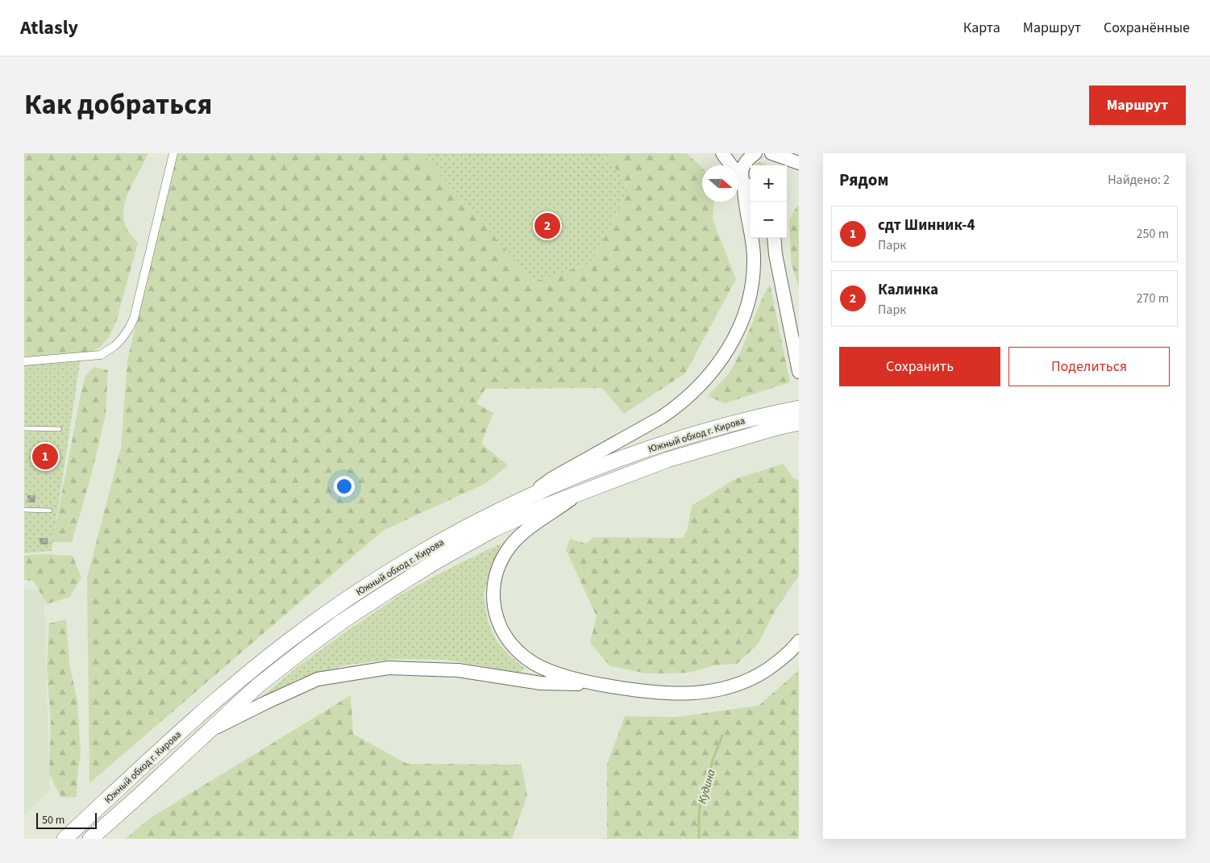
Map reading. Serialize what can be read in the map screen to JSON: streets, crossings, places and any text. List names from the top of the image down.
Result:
{
  "streets": {
    "highway": ["Южный обход г. Кирова"]
  },
  "water": ["Кудина"],
  "scale_bar": "50 m",
  "north": "right",
  "page": {
    "header": "Atlasly",
    "nav": ["Карта", "Маршрут", "Сохранённые"],
    "title": "Как добраться",
    "buttons": [
      "Маршрут",
      ["Сохранить", "Поделиться"]
    ],
    "heading": ["Рядом", "Найдено: 2"],
    "map_buttons": ["+", "−"],
    "list": [
      {
        "mark": "1",
        "name": "сдт Шинник-4",
        "note": "Парк",
        "value": "250 m"
      },
      {
        "mark": "2",
        "name": "Калинка",
        "note": "Парк",
        "value": "270 m"
      }
    ],
    "pins": ["2", "1"],
    "scale": "50 m"
  }
}
